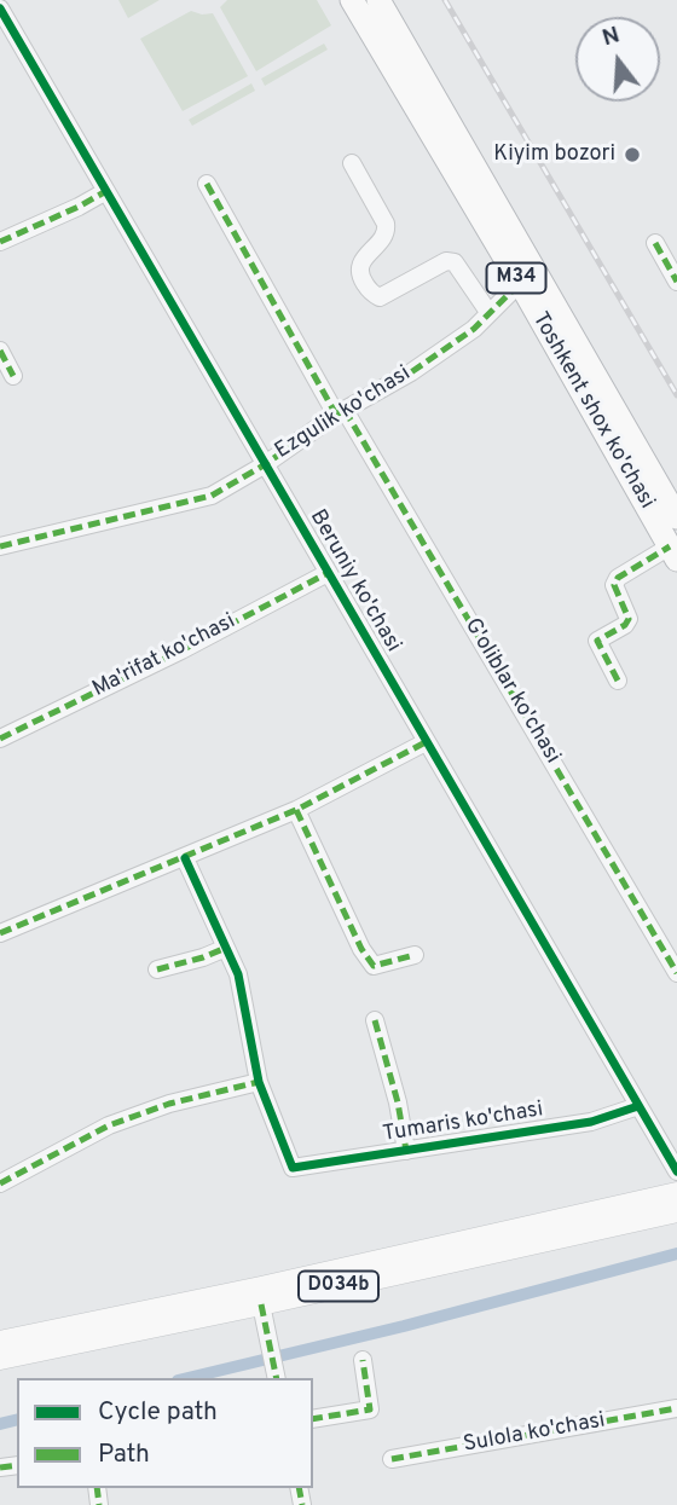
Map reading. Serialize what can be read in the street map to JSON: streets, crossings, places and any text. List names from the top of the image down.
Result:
{
  "streets": {
    "highway": ["M34", "Toshkent shox ko'chasi"],
    "main road": ["D034b"],
    "street": [
      "Ezgulik ko'chasi",
      "Beruniy ko'chasi",
      "Ma'rifat ko'chasi",
      "G'oliblar ko'chasi",
      "Tumaris ko'chasi",
      "Sulola ko'chasi"
    ]
  },
  "crossings": [
    ["Toshkent shox ko'chasi", "Ezgulik ko'chasi"],
    ["Ezgulik ko'chasi", "Beruniy ko'chasi"],
    ["Ezgulik ko'chasi", "G'oliblar ko'chasi"],
    ["Beruniy ko'chasi", "Ma'rifat ko'chasi"],
    ["Beruniy ko'chasi", "Tumaris ko'chasi"]
  ],
  "places": ["Kiyim bozori"],
  "legend": ["Cycle path", "Path"],
  "north": "top"
}
